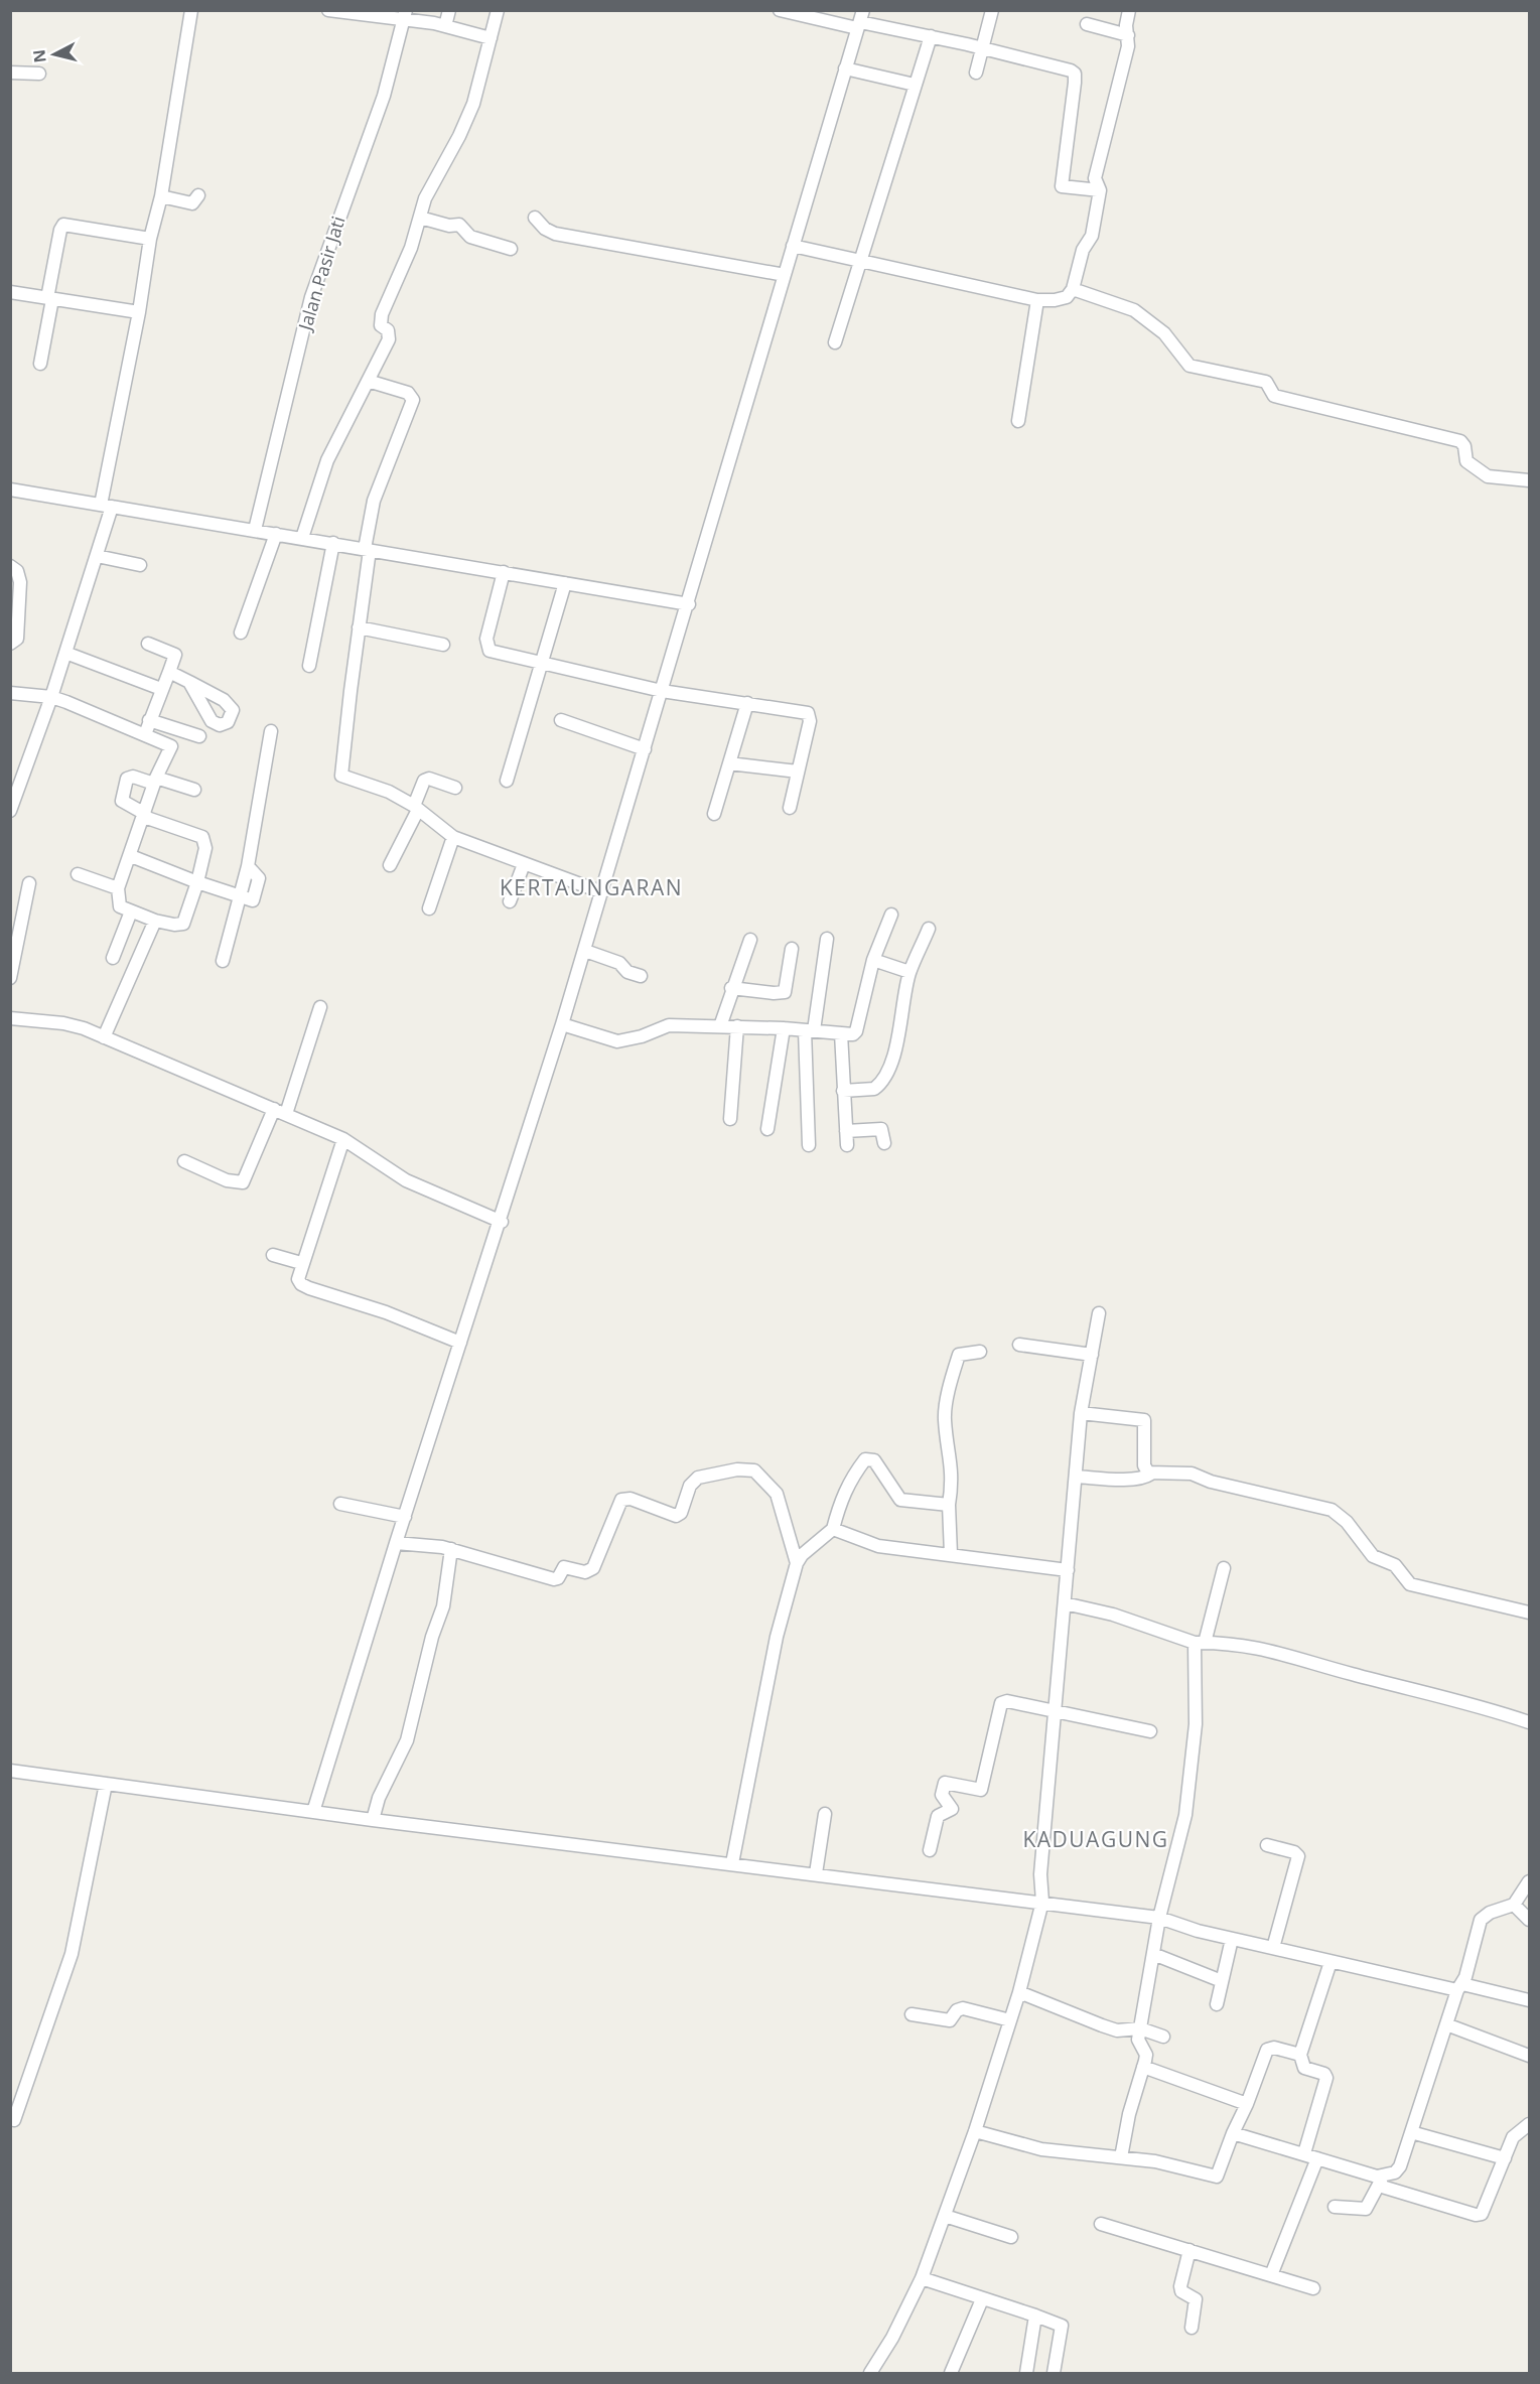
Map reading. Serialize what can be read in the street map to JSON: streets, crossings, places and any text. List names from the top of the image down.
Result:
{
  "streets": {
    "street": ["Jalan Pasir Jati"]
  },
  "districts": ["KERTAUNGARAN", "KADUAGUNG"],
  "north": "left"
}
